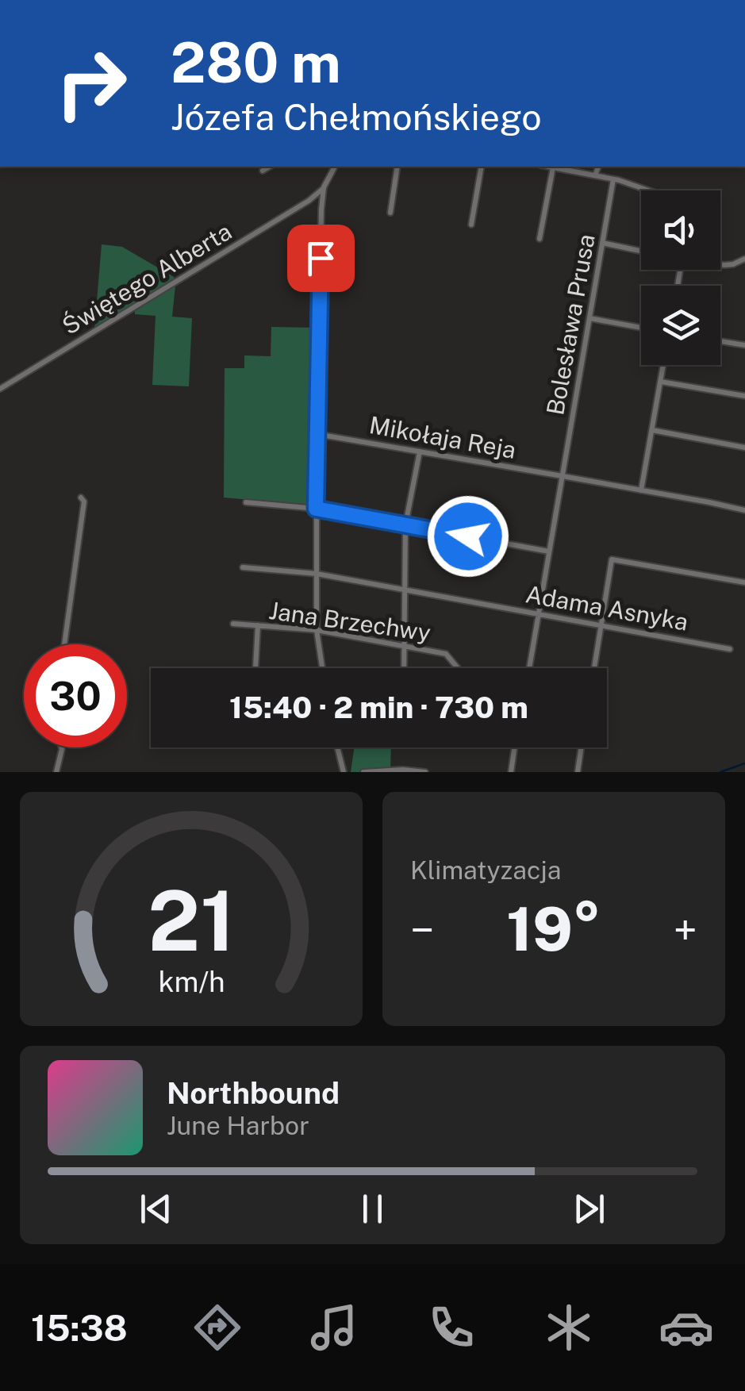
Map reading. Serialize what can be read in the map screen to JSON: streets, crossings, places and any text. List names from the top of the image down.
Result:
{
  "streets": {
    "street": [
      "Świętego Alberta",
      "Bolesława Prusa",
      "Mikołaja Reja",
      "Adama Asnyka",
      "Jana Brzechwy"
    ]
  },
  "crossings": [
    ["Bolesława Prusa", "Mikołaja Reja"],
    ["Bolesława Prusa", "Adama Asnyka"]
  ],
  "page": {
    "turn": ["280 m", "Józefa Chełmońskiego"],
    "limit": "30",
    "trip": "15:40 · 2 min · 730 m",
    "tile": "Klimatyzacja",
    "heat": ["−", "19°", "+"],
    "song": ["Northbound", "June Harbor"],
    "tabs": "15:38",
    "gauge": ["21", "km/h"]
  }
}
